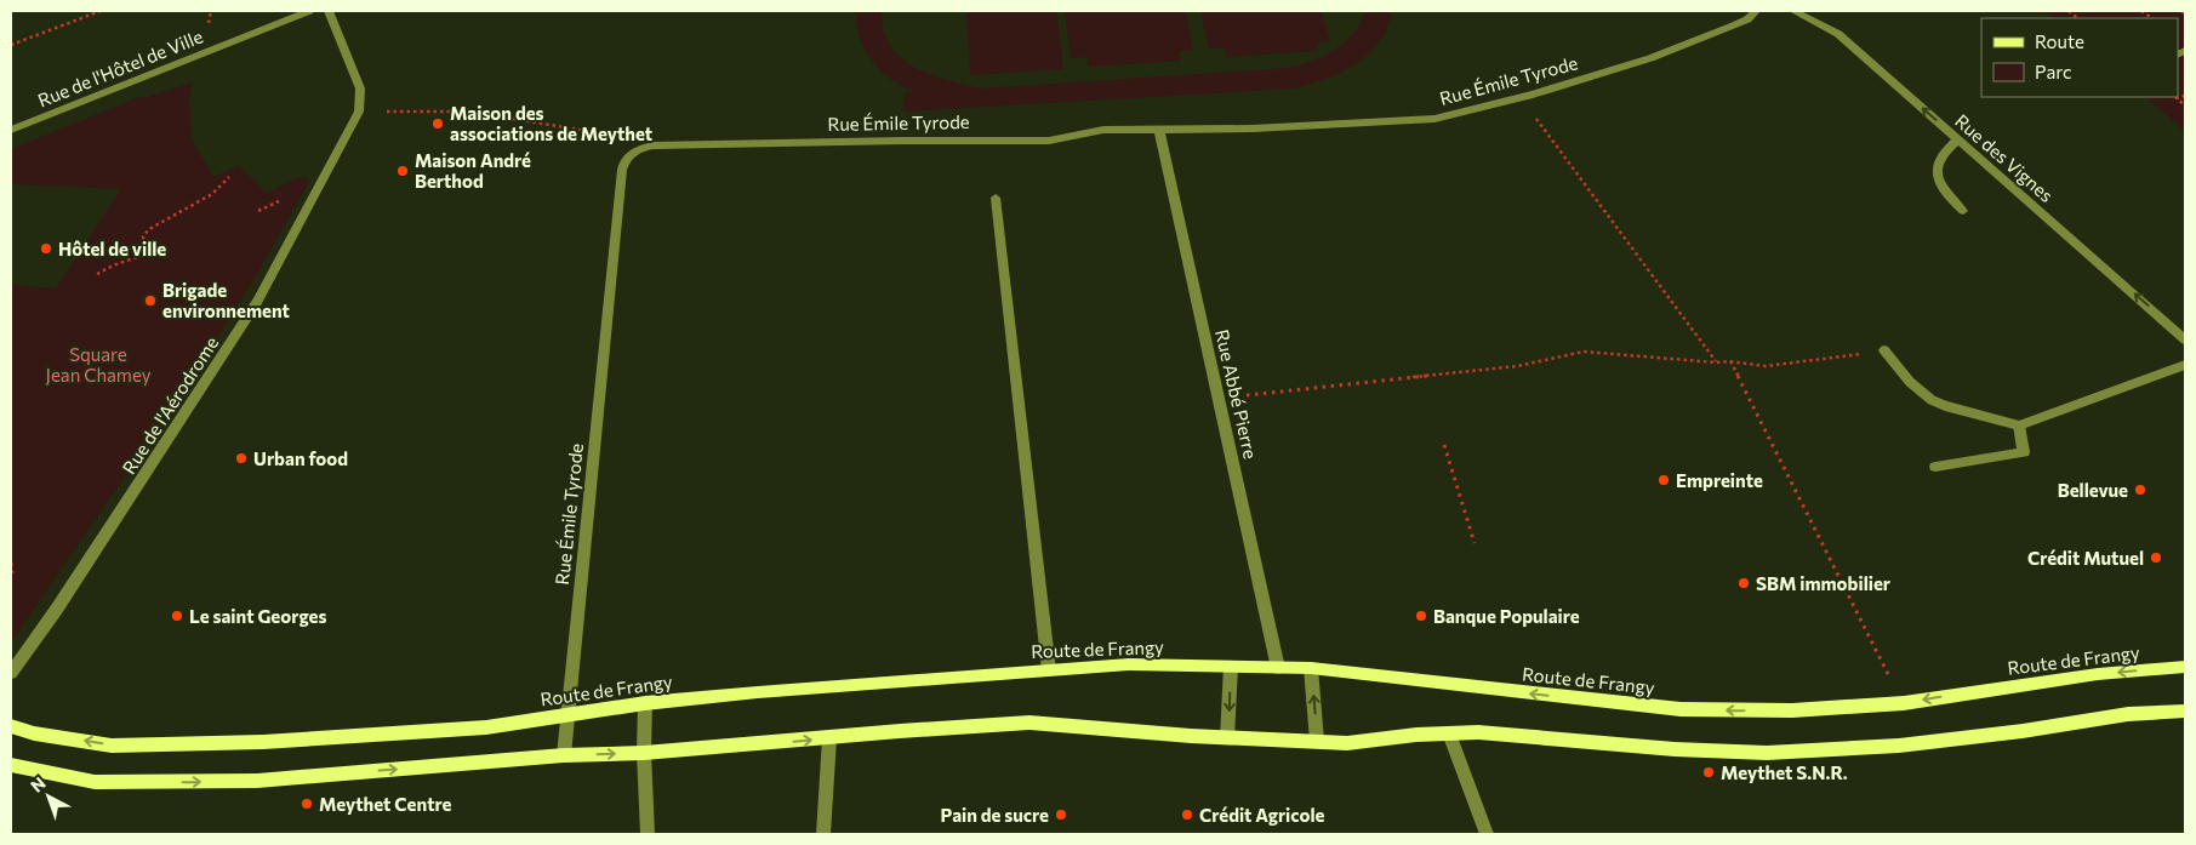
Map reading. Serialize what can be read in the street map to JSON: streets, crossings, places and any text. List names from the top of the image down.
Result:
{
  "streets": {
    "main road": ["Route de Frangy"],
    "street": [
      "Rue de l'Hôtel de Ville",
      "Rue Émile Tyrode",
      "Rue des Vignes",
      "Rue Abbé Pierre",
      "Rue de l'Aérodrome"
    ]
  },
  "crossings": [
    ["Rue Émile Tyrode", "Rue Abbé Pierre"],
    ["Rue Émile Tyrode", "Route de Frangy"],
    ["Rue Abbé Pierre", "Route de Frangy"]
  ],
  "one_way": ["Rue des Vignes"],
  "parks": ["Square Jean Chamey"],
  "places": [
    "Maison des associations de Meythet",
    "Maison André Berthod",
    "Hôtel de ville",
    "Brigade environnement",
    "Urban food",
    "Empreinte",
    "Bellevue",
    "Crédit Mutuel",
    "SBM immobilier",
    "Le saint Georges",
    "Banque Populaire",
    "Meythet S.N.R.",
    "Meythet Centre",
    "Pain de sucre",
    "Crédit Agricole"
  ],
  "legend": ["Route", "Parc"],
  "north": "top left"
}
